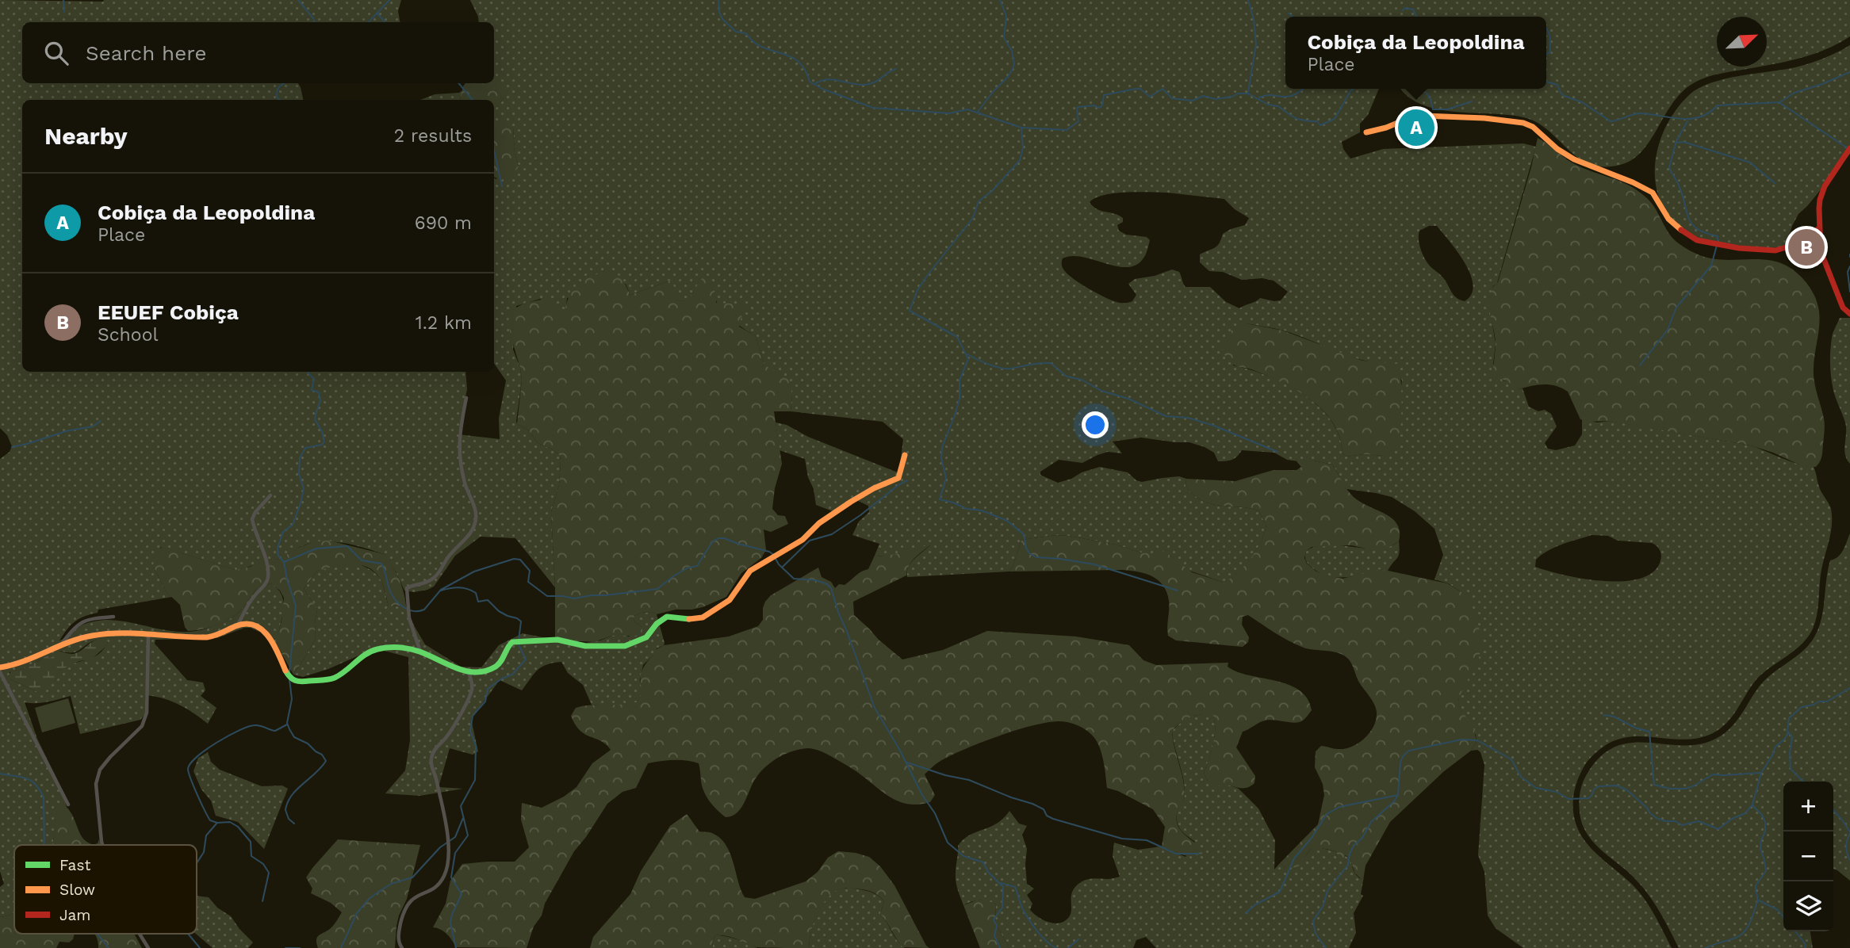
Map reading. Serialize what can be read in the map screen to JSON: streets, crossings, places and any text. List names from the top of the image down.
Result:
{
  "legend": ["Fast", "Slow", "Jam"],
  "north": "top right",
  "page": {
    "popup": ["Cobiça da Leopoldina", "Place"],
    "search": "Search here",
    "heading": ["Nearby", "2 results"],
    "pins": ["A", "B"],
    "list": [
      {
        "mark": "A",
        "name": "Cobiça da Leopoldina",
        "note": "Place",
        "value": "690 m"
      },
      {
        "mark": "B",
        "name": "EEUEF Cobiça",
        "note": "School",
        "value": "1.2 km"
      }
    ],
    "map_buttons": ["+", "−"]
  }
}
